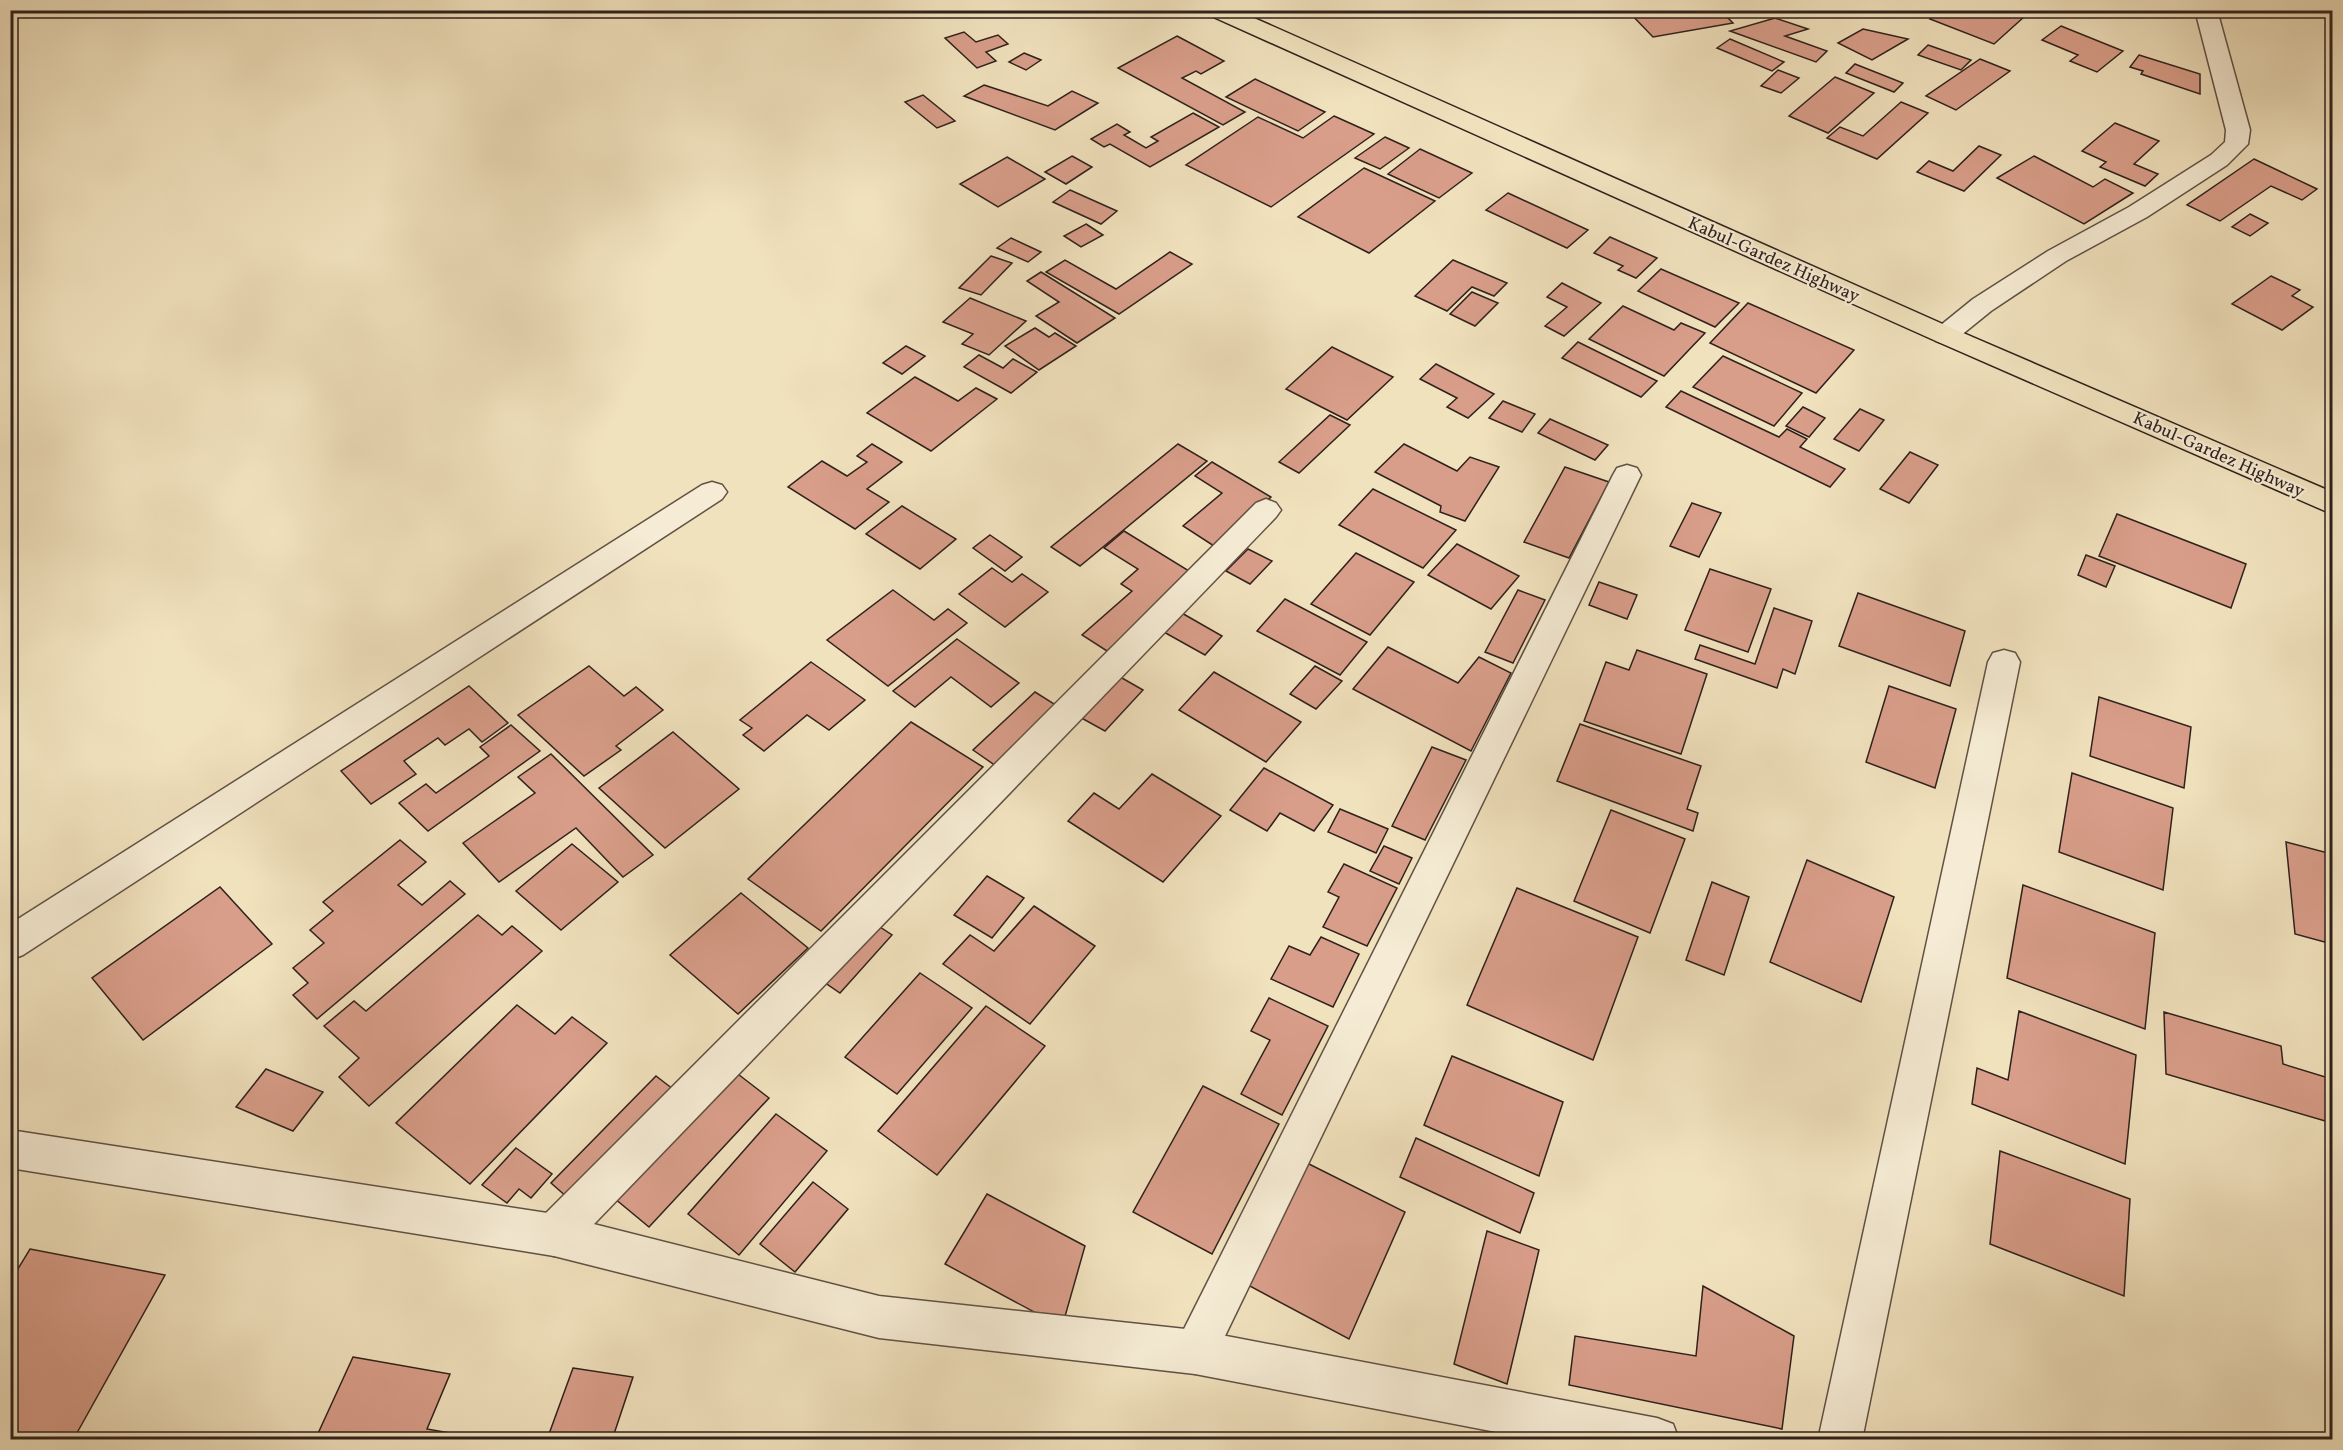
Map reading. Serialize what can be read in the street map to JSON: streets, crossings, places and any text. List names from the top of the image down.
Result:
{
  "streets": {
    "highway": ["Kabul-Gardez Highway"]
  }
}
